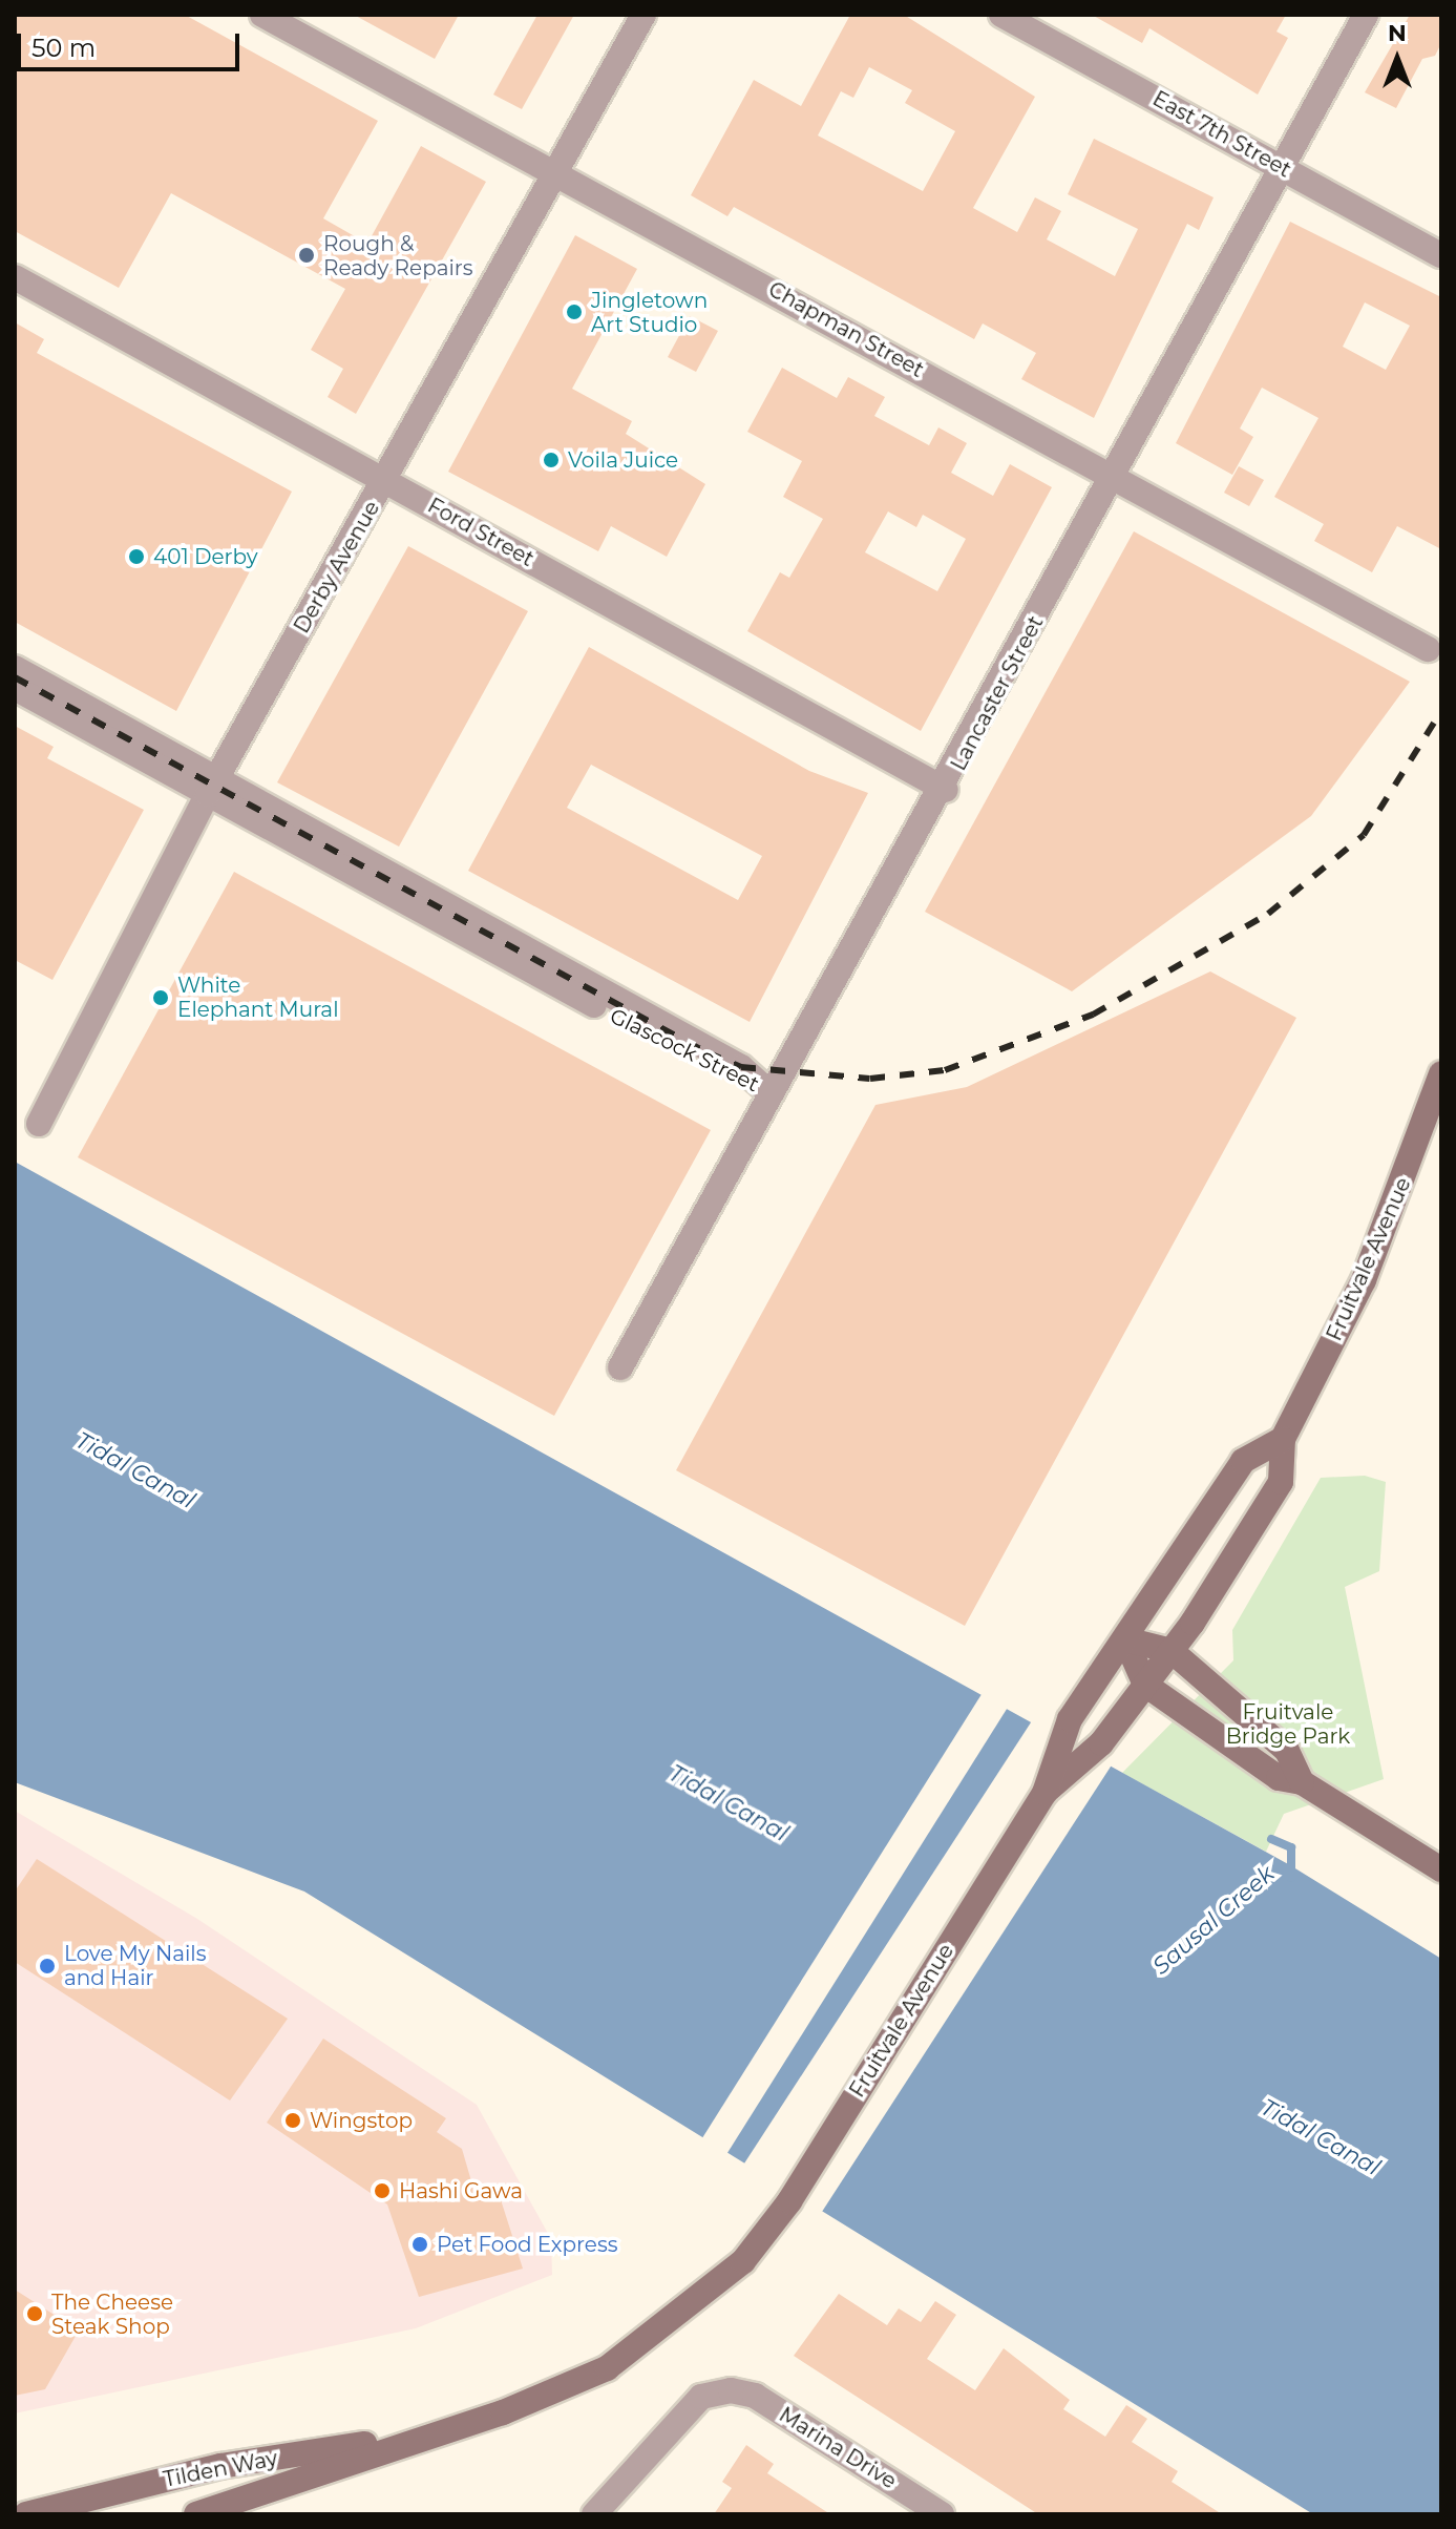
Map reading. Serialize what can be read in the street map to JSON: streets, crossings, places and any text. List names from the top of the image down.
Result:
{
  "streets": {
    "main road": ["Fruitvale Avenue", "Tilden Way"],
    "street": [
      "East 7th Street",
      "Chapman Street",
      "Ford Street",
      "Derby Avenue",
      "Lancaster Street",
      "Glascock Street",
      "Marina Drive"
    ]
  },
  "crossings": [
    ["East 7th Street", "Lancaster Street"],
    ["Chapman Street", "Derby Avenue"],
    ["Chapman Street", "Lancaster Street"],
    ["Ford Street", "Derby Avenue"],
    ["Ford Street", "Lancaster Street"],
    ["Derby Avenue", "Glascock Street"],
    ["Lancaster Street", "Glascock Street"],
    ["Fruitvale Avenue", "Tilden Way"]
  ],
  "water": ["Tidal Canal", "Sausal Creek"],
  "parks": ["Fruitvale Bridge Park"],
  "places": [
    "Rough & Ready Repairs",
    "Jingletown Art Studio",
    "Voila Juice",
    "401 Derby",
    "White Elephant Mural",
    "Love My Nails and Hair",
    "Wingstop",
    "Hashi Gawa",
    "Pet Food Express",
    "The Cheese Steak Shop"
  ],
  "scale_bar": "50 m",
  "north": "top"
}
